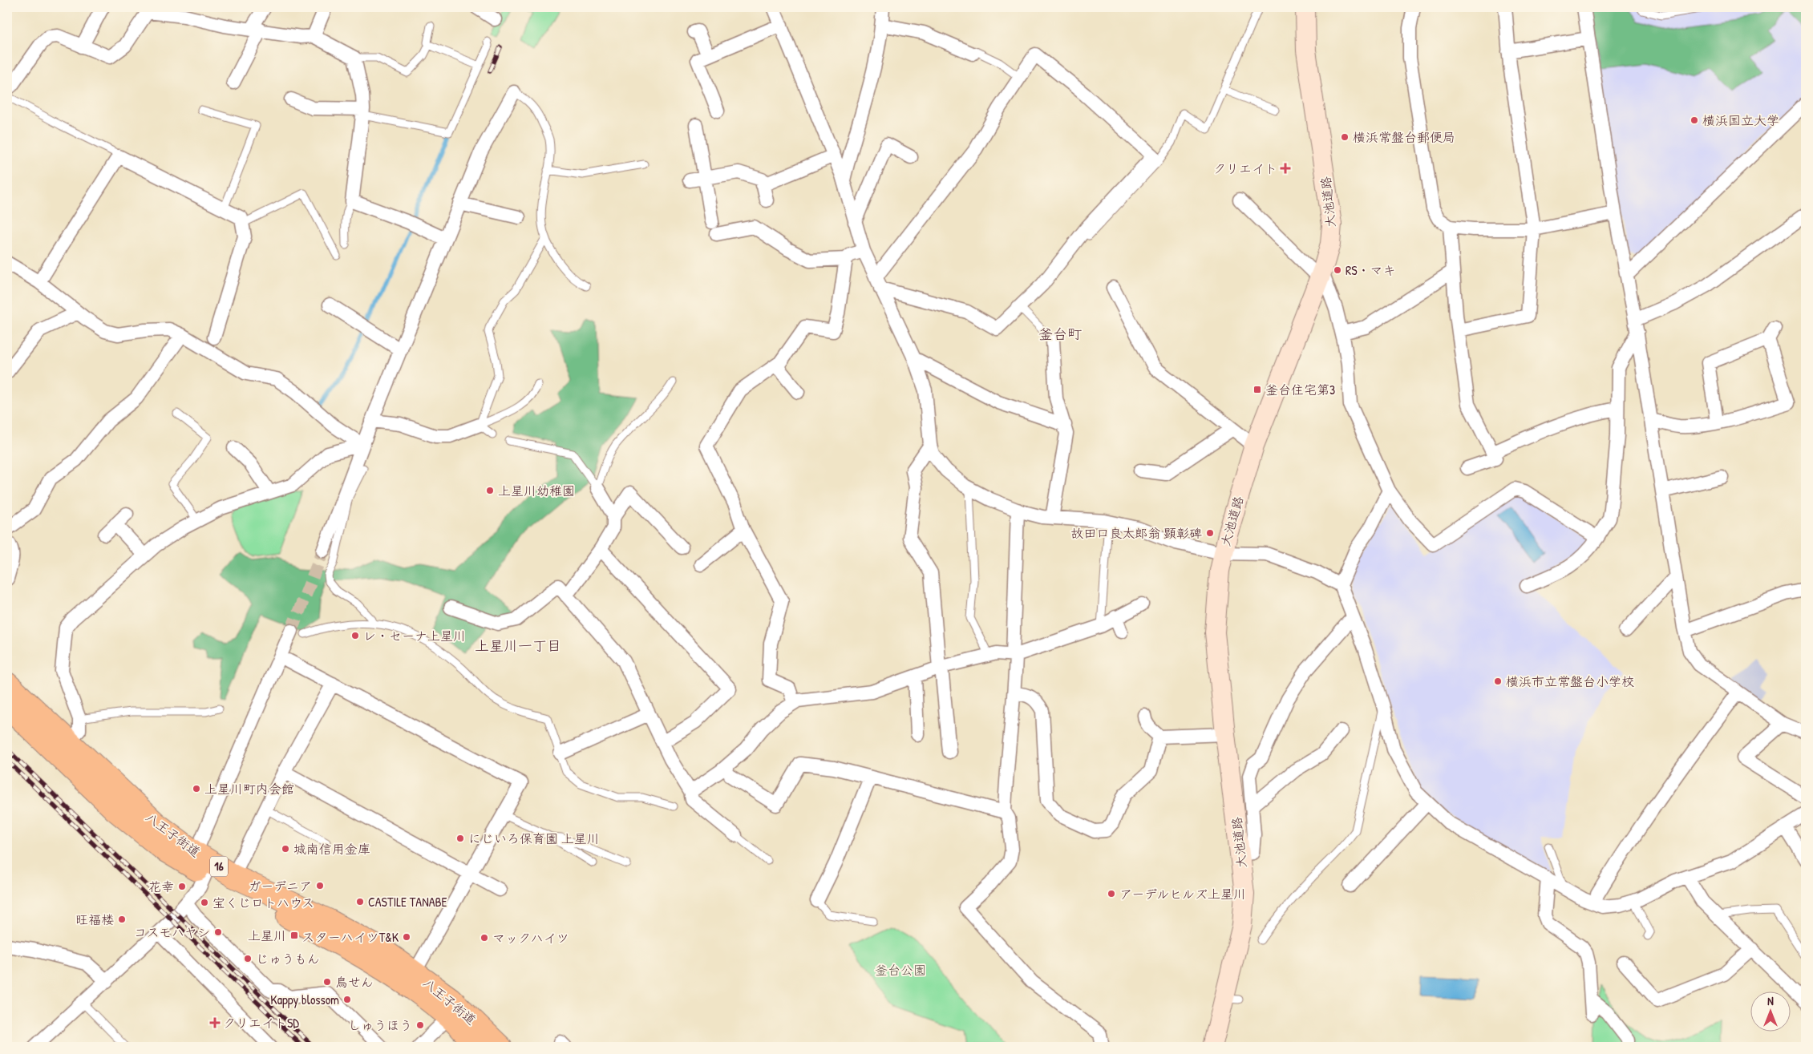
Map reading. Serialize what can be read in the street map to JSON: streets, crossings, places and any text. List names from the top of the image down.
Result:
{
  "streets": {
    "highway": ["八王子街道", "16"],
    "street": ["大池道路"]
  },
  "districts": ["釜台町", "上星川一丁目"],
  "parks": ["釜台公園"],
  "places": {
    "other": [
      "横浜国立大学",
      "横浜常盤台郵便局",
      "RS・マキ",
      "上星川幼稚園",
      "故田口良太郎翁 顕彰碑",
      "レ・セーナ上星川",
      "横浜市立常盤台小学校",
      "上星川町内会館",
      "にじいろ保育園 上星川",
      "城南信用金庫",
      "ガーデニア",
      "花幸",
      "アーデルヒルズ上星川",
      "CASTILE TANABE",
      "宝くじロトハウス",
      "旺福楼",
      "コスモハヤシ",
      "スターハイツT&K",
      "マックハイツ",
      "じゅうもん",
      "鳥せん",
      "Kappy blossom",
      "しゅうほう"
    ],
    "health": ["クリエイト", "クリエイトSD"],
    "transit": ["釜台住宅第3", "上星川"]
  },
  "north": "top"
}
